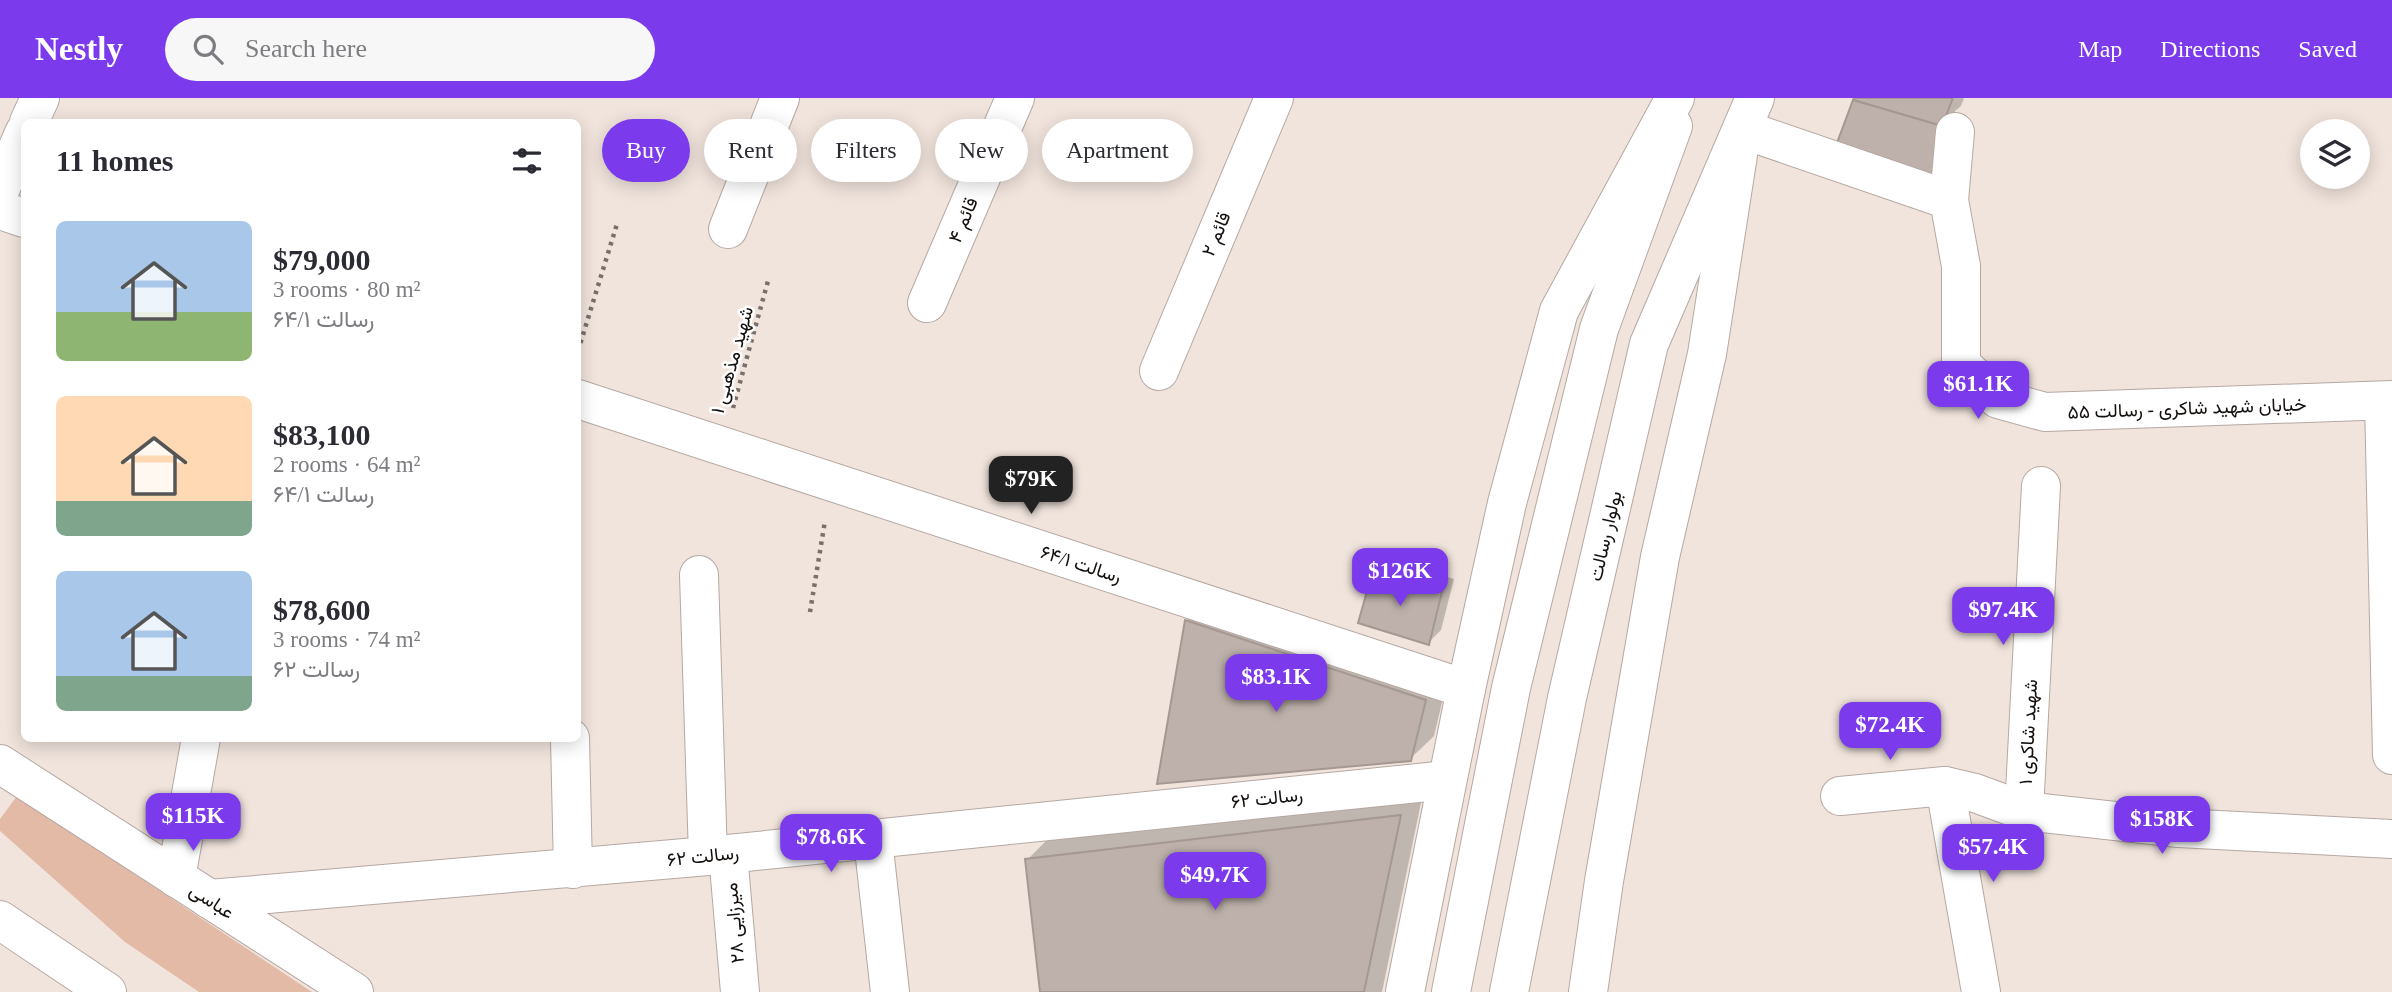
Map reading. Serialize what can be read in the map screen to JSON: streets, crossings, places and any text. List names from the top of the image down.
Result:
{
  "streets": {
    "main road": [
      "قائم ۴",
      "قائم ۲",
      "خیابان شهید شاکری - رسالت ۵۵",
      "بولوار رسالت",
      "رسالت ۶۴/۱",
      "شهید شاکری ۱",
      "رسالت ۶۲",
      "عباسی",
      "میرزایی ۲۸"
    ],
    "path": ["شهید مذهبی ۱"]
  },
  "crossings": [
    ["شهید مذهبی ۱", "رسالت ۶۴/۱"],
    ["رسالت ۶۲", "عباسی"],
    ["رسالت ۶۲", "میرزایی ۲۸"]
  ],
  "page": {
    "header": "Nestly",
    "search": "Search here",
    "nav": ["Map", "Directions", "Saved"],
    "chip": [
      "Buy",
      "Rent",
      "Filters",
      "New",
      "Apartment"
    ],
    "heading": "11 homes",
    "list": [
      {
        "name": "$79,000",
        "note": "3 rooms · 80 m² · رسالت ۶۴/۱"
      },
      {
        "name": "$83,100",
        "note": "2 rooms · 64 m² · رسالت ۶۴/۱"
      },
      {
        "name": "$78,600",
        "note": "3 rooms · 74 m² · رسالت ۶۲"
      }
    ],
    "price": [
      "$61.1K",
      "$79K",
      "$126K",
      "$97.4K",
      "$83.1K",
      "$72.4K",
      "$115K",
      "$158K",
      "$78.6K",
      "$57.4K",
      "$49.7K"
    ]
  }
}
